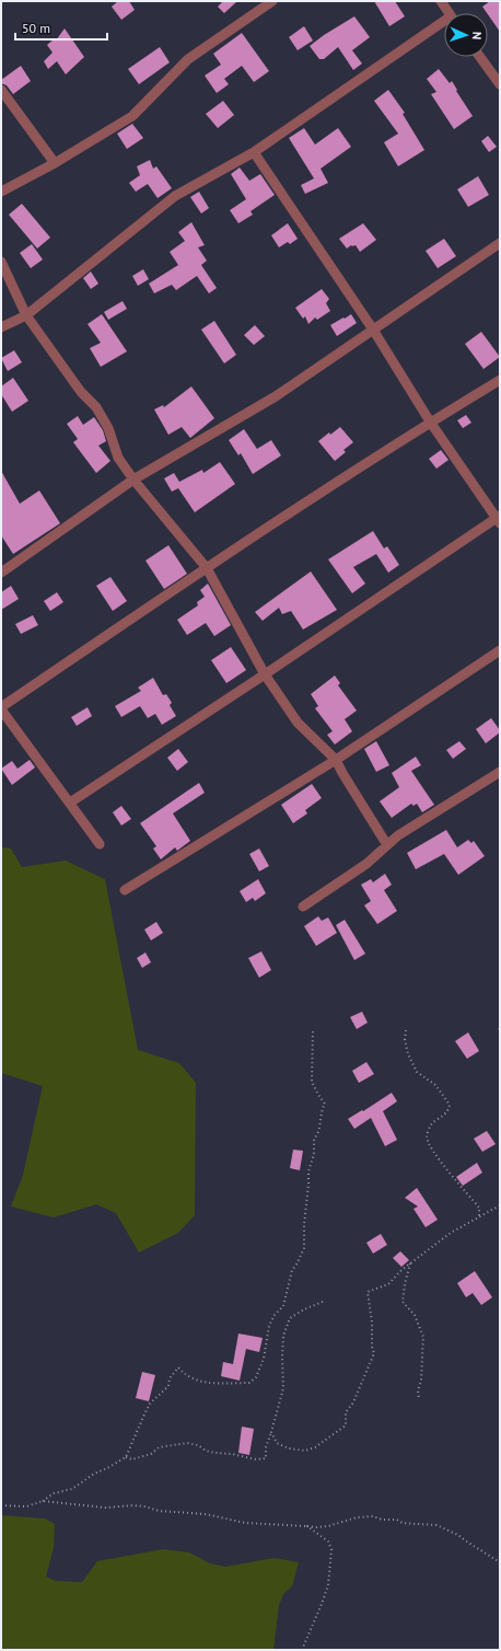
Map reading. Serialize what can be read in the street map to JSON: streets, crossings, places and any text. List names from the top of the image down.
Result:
{
  "scale_bar": "50 m",
  "north": "right"
}
